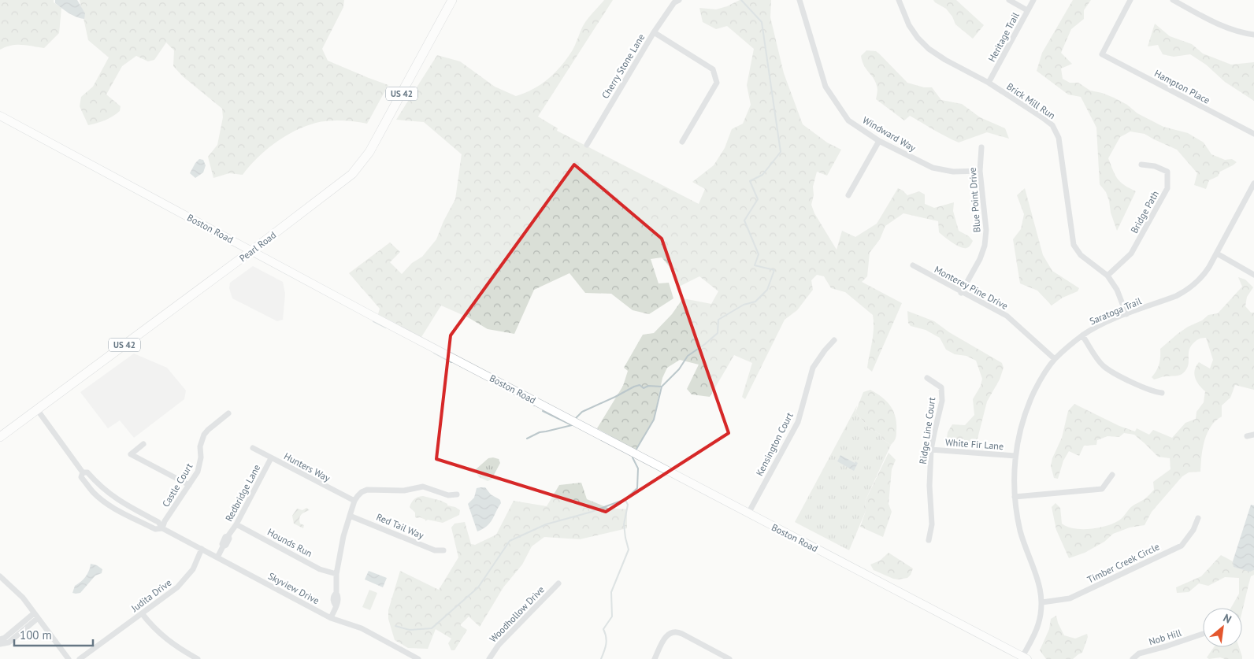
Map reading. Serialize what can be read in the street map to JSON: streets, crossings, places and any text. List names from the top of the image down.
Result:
{
  "streets": {
    "main road": ["US 42", "Pearl Road"],
    "street": [
      "Heritage Trail",
      "Cherry Stone Lane",
      "Hampton Place",
      "Brick Mill Run",
      "Windward Way",
      "Blue Point Drive",
      "Bridge Path",
      "Boston Road",
      "Monterey Pine Drive",
      "Saratoga Trail",
      "Ridge Line Court",
      "Kensington Court",
      "White Fir Lane",
      "Hunters Way",
      "Castle Court",
      "Redbridge Lane",
      "Red Tail Way",
      "Hounds Run",
      "Timber Creek Circle",
      "Skyview Drive",
      "Judita Drive",
      "Woodhollow Drive",
      "Nob Hill"
    ]
  },
  "crossings": [
    ["Heritage Trail", "Brick Mill Run"],
    ["Brick Mill Run", "Bridge Path"],
    ["Brick Mill Run", "Saratoga Trail"],
    ["Windward Way", "Blue Point Drive"],
    ["Blue Point Drive", "Monterey Pine Drive"],
    ["Boston Road", "Pearl Road"],
    ["Boston Road", "Saratoga Trail"],
    ["Boston Road", "Kensington Court"],
    ["Pearl Road", "Skyview Drive"],
    ["Monterey Pine Drive", "Saratoga Trail"],
    ["Saratoga Trail", "White Fir Lane"],
    ["Saratoga Trail", "Timber Creek Circle"],
    ["Ridge Line Court", "White Fir Lane"],
    ["Hunters Way", "Redbridge Lane"],
    ["Castle Court", "Skyview Drive"],
    ["Redbridge Lane", "Hounds Run"],
    ["Redbridge Lane", "Skyview Drive"],
    ["Skyview Drive", "Judita Drive"]
  ],
  "scale_bar": "100 m",
  "north": "top right"
}
